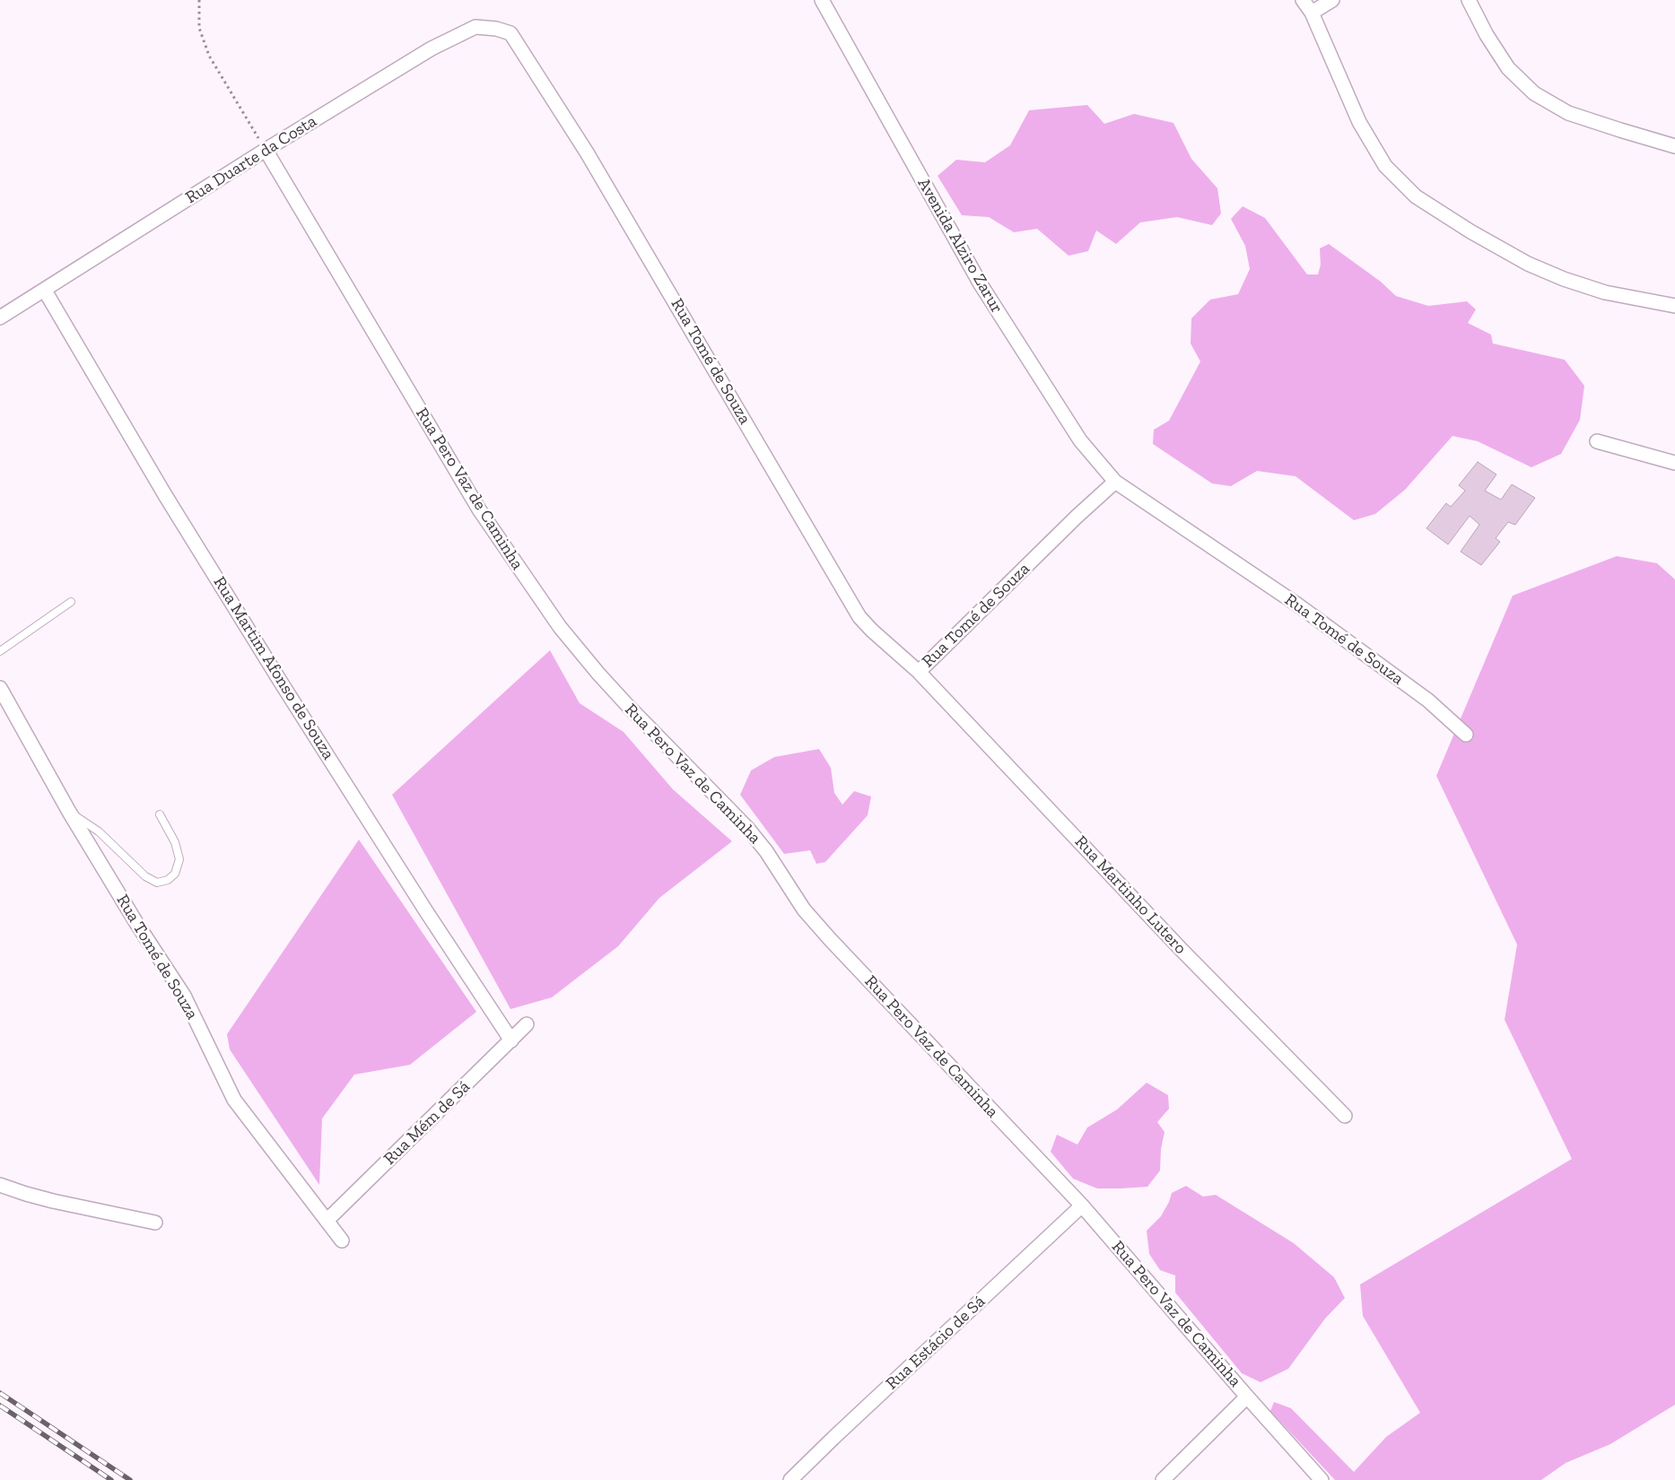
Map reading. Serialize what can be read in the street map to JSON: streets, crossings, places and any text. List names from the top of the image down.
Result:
{
  "streets": {
    "street": [
      "Rua Duarte da Costa",
      "Avenida Alziro Zarur",
      "Rua Tomé de Souza",
      "Rua Pero Vaz de Caminha",
      "Rua Martim Afonso de Souza",
      "Rua Martinho Lutero",
      "Rua Mém de Sá",
      "Rua Estácio de Sá"
    ]
  },
  "crossings": [
    ["Rua Duarte da Costa", "Rua Tomé de Souza"],
    ["Rua Duarte da Costa", "Rua Pero Vaz de Caminha"],
    ["Rua Duarte da Costa", "Rua Martim Afonso de Souza"],
    ["Avenida Alziro Zarur", "Rua Tomé de Souza"],
    ["Rua Tomé de Souza", "Rua Martinho Lutero"],
    ["Rua Tomé de Souza", "Rua Mém de Sá"],
    ["Rua Pero Vaz de Caminha", "Rua Estácio de Sá"],
    ["Rua Martim Afonso de Souza", "Rua Mém de Sá"]
  ]
}
